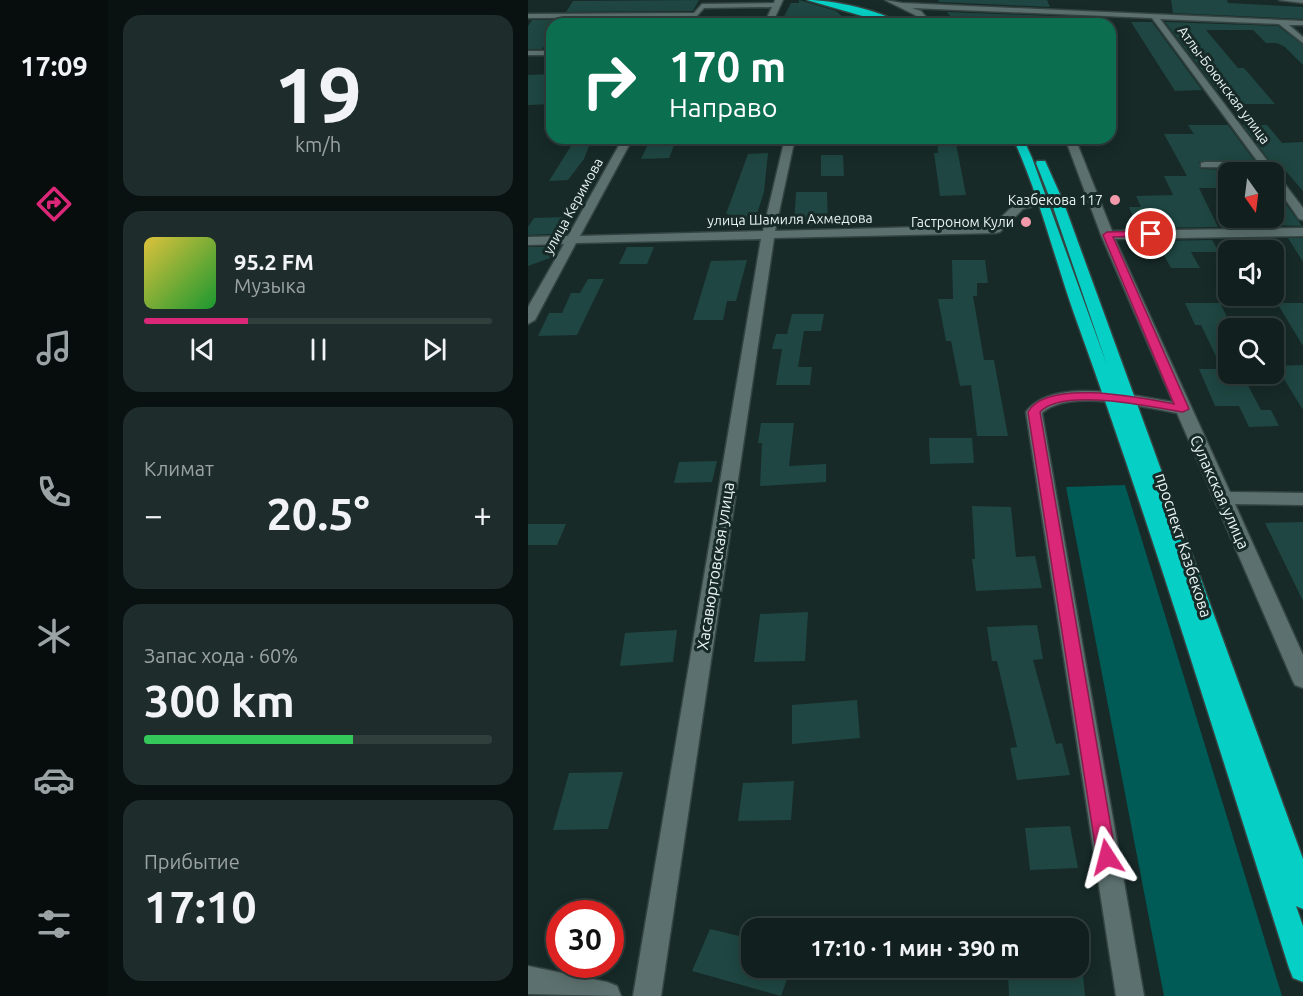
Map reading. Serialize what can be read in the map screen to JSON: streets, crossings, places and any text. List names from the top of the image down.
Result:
{
  "streets": {
    "highway": ["проспект Казбекова"],
    "street": [
      "Атлы-Боюнская улица",
      "улица Керимова",
      "улица Шамиля Ахмедова",
      "Сулакская улица",
      "Хасавюртовская улица"
    ]
  },
  "crossings": [
    ["улица Керимова", "улица Шамиля Ахмедова"],
    ["улица Шамиля Ахмедова", "проспект Казбекова"],
    ["улица Шамиля Ахмедова", "Хасавюртовская улица"]
  ],
  "places": ["Казбекова 117", "Гастроном Кули"],
  "north": "bottom",
  "page": {
    "tabs": "17:09",
    "tile": [
      ["19", "km/h"],
      "Климат",
      ["Запас хода · 60%", "300 km"],
      ["Прибытие", "17:10"]
    ],
    "turn": ["170 m", "Направо"],
    "song": ["95.2 FM", "Музыка"],
    "heat": ["−", "20.5°", "+"],
    "limit": "30",
    "trip": "17:10 · 1 мин · 390 m"
  }
}
